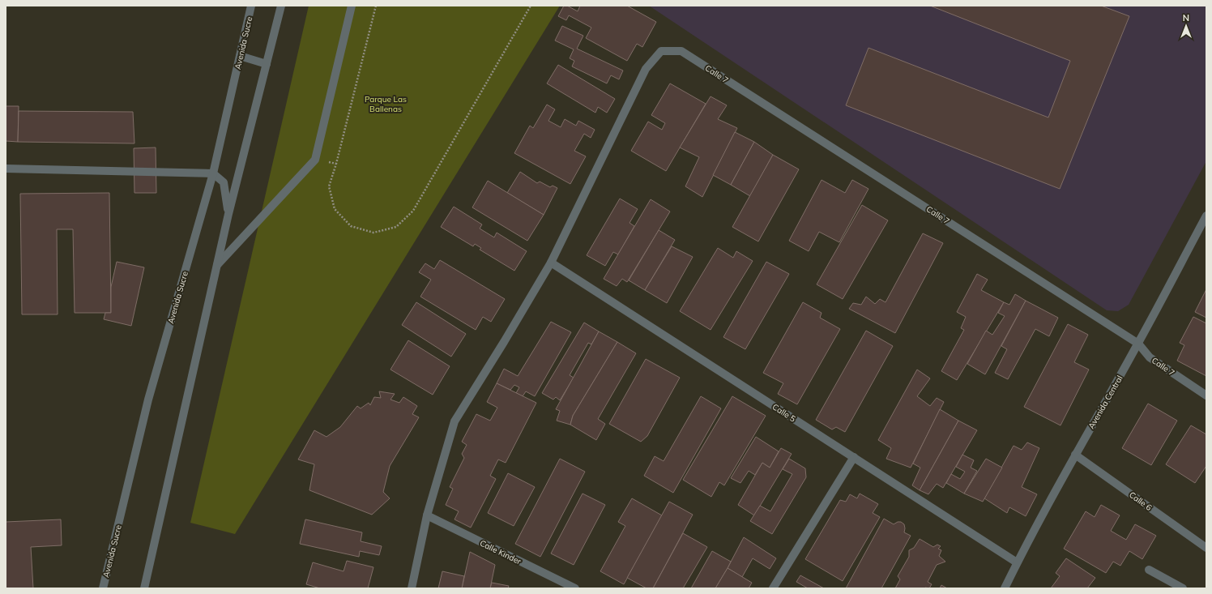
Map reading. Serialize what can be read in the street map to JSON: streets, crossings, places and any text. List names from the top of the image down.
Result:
{
  "streets": {
    "street": [
      "Avenida Sucre",
      "Calle 7",
      "Avenida Central",
      "Calle 5",
      "Calle 6",
      "Calle Kinder"
    ]
  },
  "crossings": [
    ["Calle 7", "Avenida Central"],
    ["Calle 7", "Calle 5"],
    ["Avenida Central", "Calle 5"],
    ["Avenida Central", "Calle 6"]
  ],
  "parks": ["Parque Las Ballenas"],
  "north": "top"
}
